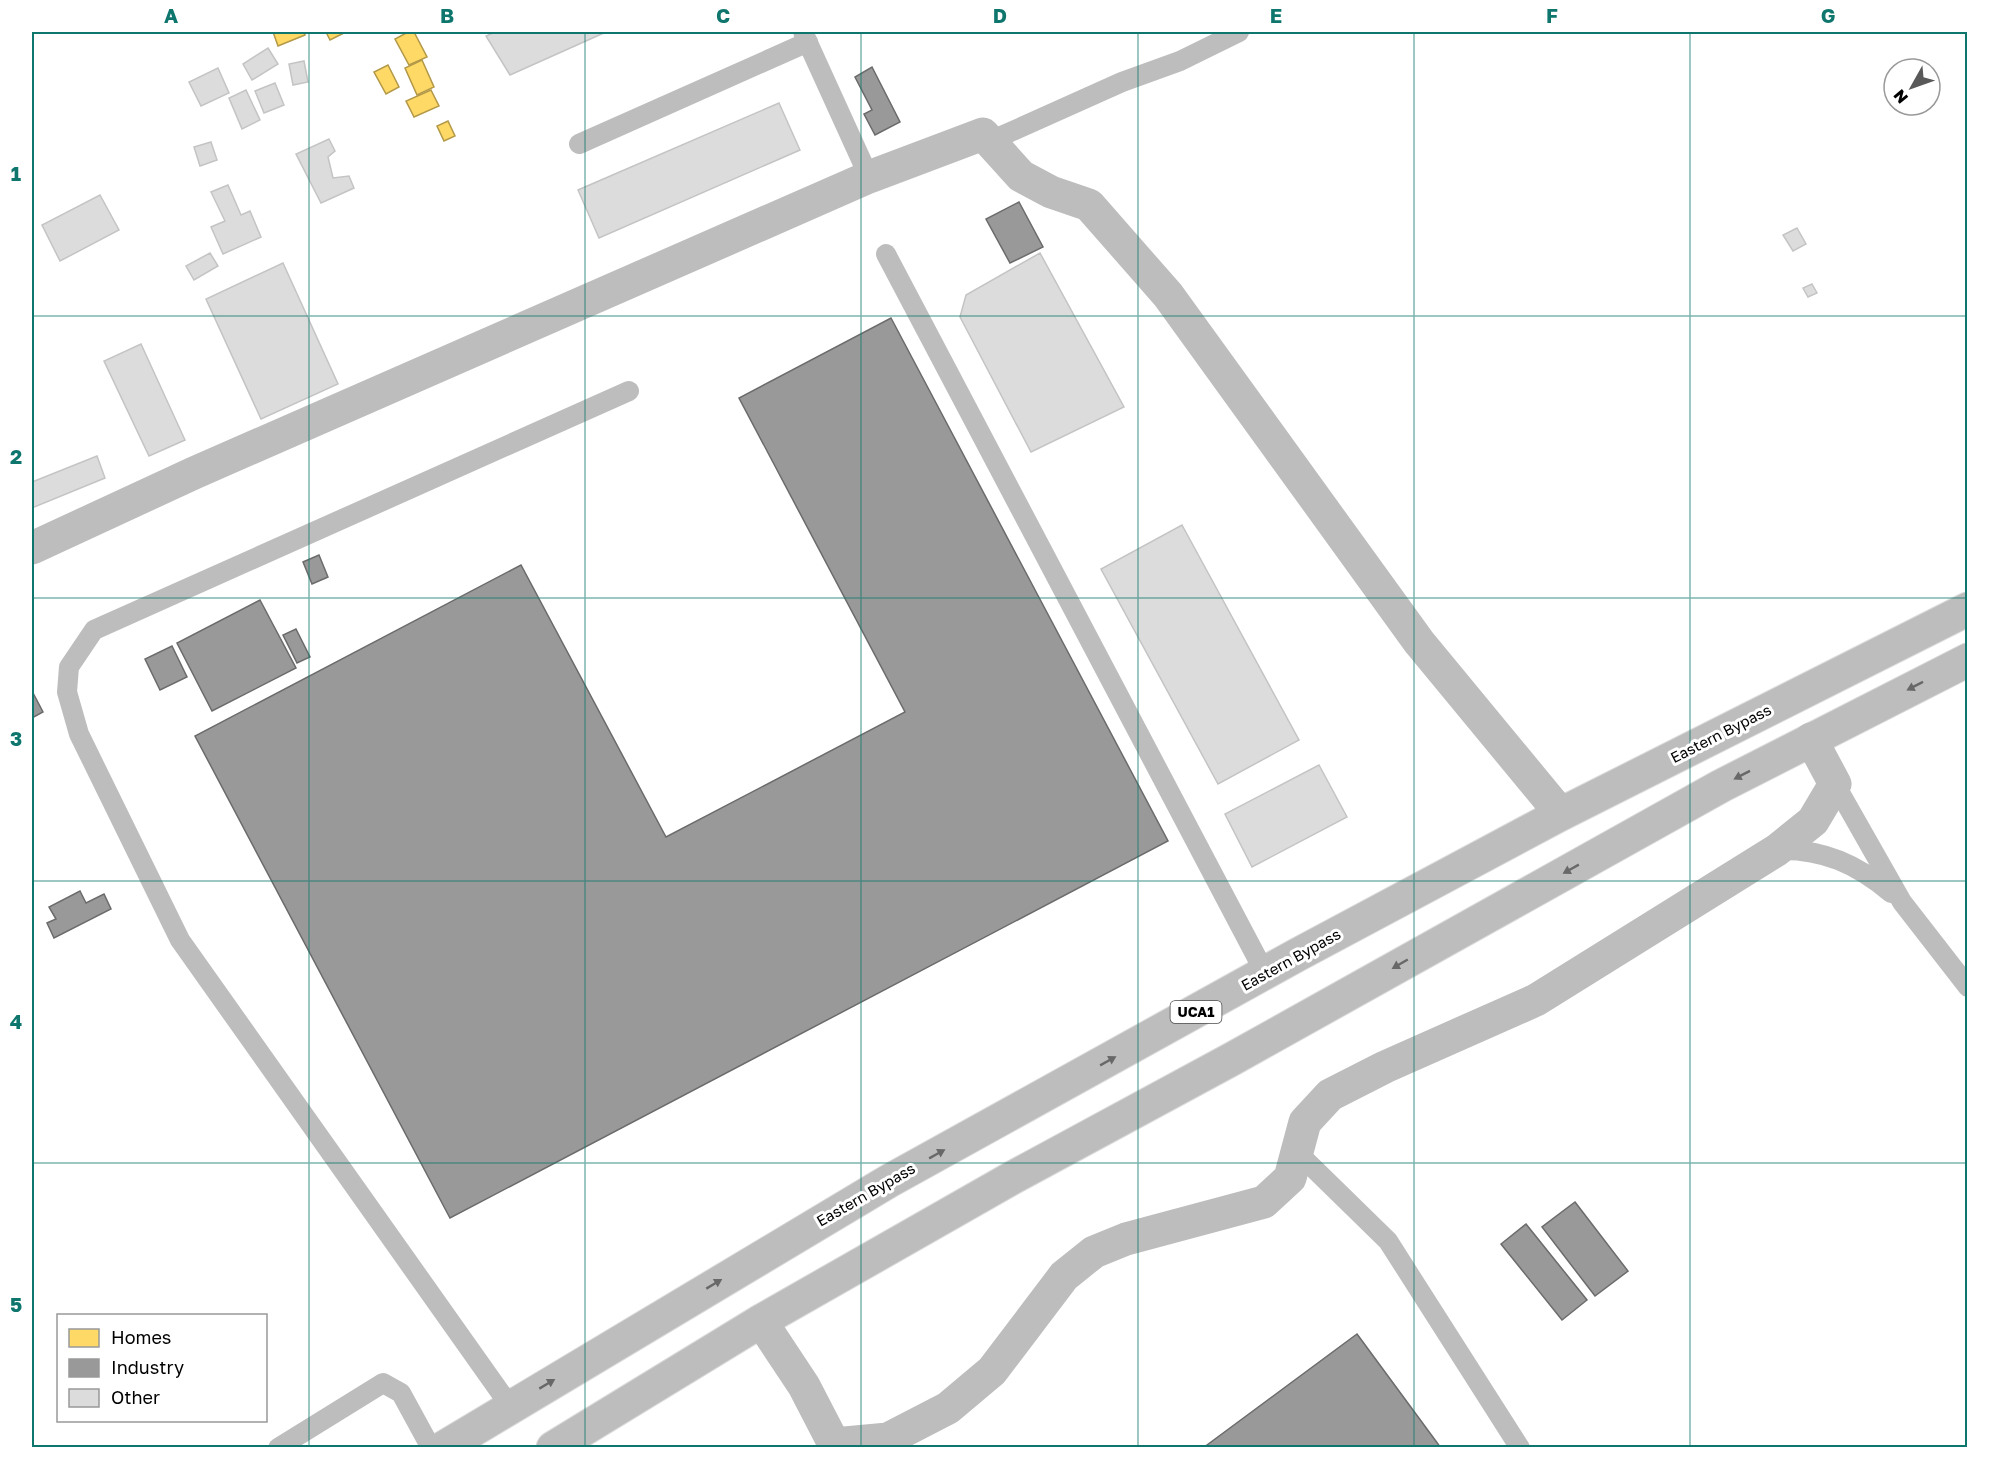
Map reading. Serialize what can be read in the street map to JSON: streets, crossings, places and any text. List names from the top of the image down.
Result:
{
  "streets": {
    "street": ["Eastern Bypass", "UCA1"]
  },
  "legend": ["Homes", "Industry", "Other"],
  "north": "bottom left",
  "grid": {
    "columns": [
      "A",
      "B",
      "C",
      "D",
      "E",
      "F",
      "G"
    ],
    "rows": [
      "1",
      "2",
      "3",
      "4",
      "5"
    ]
  }
}
